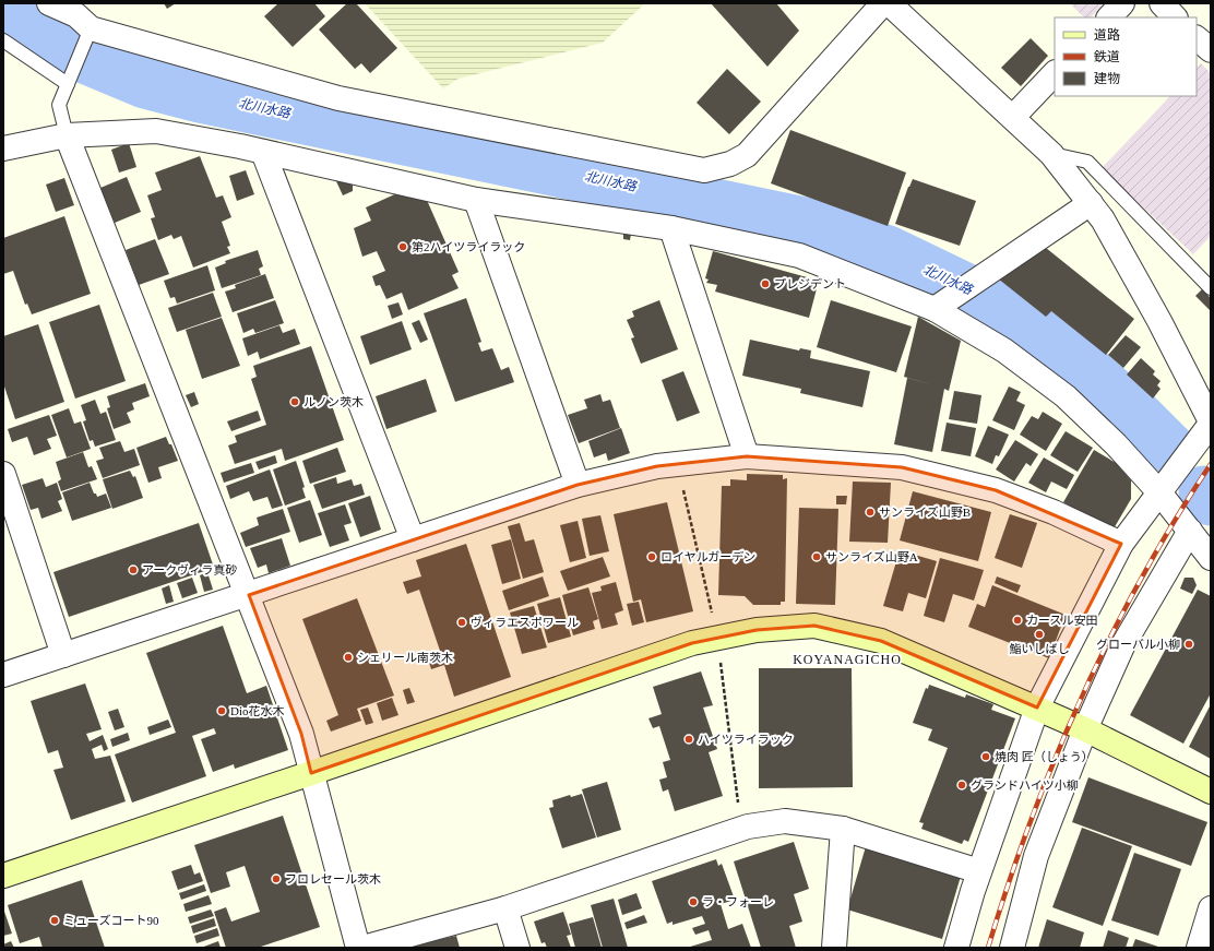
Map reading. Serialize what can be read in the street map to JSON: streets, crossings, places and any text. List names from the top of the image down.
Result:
{
  "districts": ["KOYANAGICHO"],
  "water": ["北川水路"],
  "places": [
    "第2ハイツライラック",
    "プレジデント",
    "ルノン茨木",
    "サンライズ山野B",
    "ロイヤルガーデン",
    "サンライズ山野A",
    "アークヴィラ真砂",
    "カースル安田",
    "ヴィラエスポワール",
    "鮨いしばし",
    "グローバル小柳",
    "シェリール南茨木",
    "Dio花水木",
    "ハイツライラック",
    "焼肉 匠（しょう）",
    "グランドハイツ小柳",
    "フロレセール茨木",
    "ラ・フォーレ",
    "ミューズコート90"
  ],
  "legend": ["道路", "鉄道", "建物"]
}
